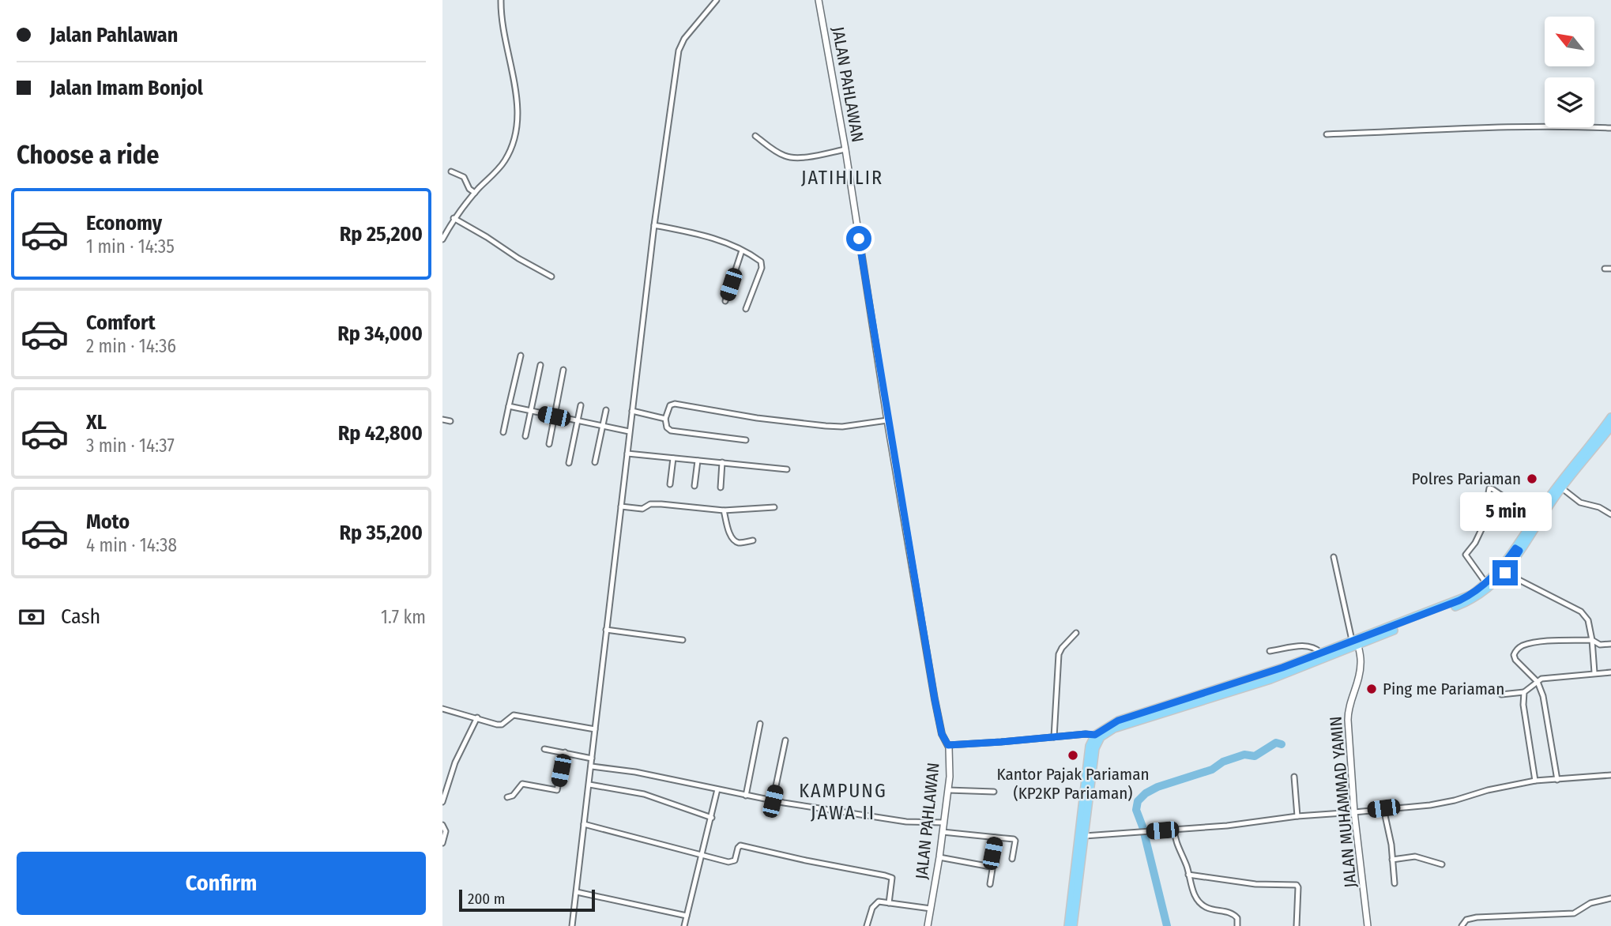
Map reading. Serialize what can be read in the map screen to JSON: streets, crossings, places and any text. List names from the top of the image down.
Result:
{
  "streets": {
    "street": ["JALAN PAHLAWAN", "JALAN MUHAMMAD YAMIN"]
  },
  "districts": ["JATIHILIR", "KAMPUNG JAWA II"],
  "places": ["Polres Pariaman", "Ping me Pariaman", "Kantor Pajak Pariaman (KP2KP Pariaman)"],
  "scale_bar": "200 m",
  "north": "top left",
  "page": {
    "banner": ["Jalan Pahlawan", "Jalan Imam Bonjol"],
    "heading": "Choose a ride",
    "list": [
      {
        "name": "Economy",
        "note": "1 min · 14:35",
        "value": "Rp 25,200"
      },
      {
        "name": "Comfort",
        "note": "2 min · 14:36",
        "value": "Rp 34,000"
      },
      {
        "name": "XL",
        "note": "3 min · 14:37",
        "value": "Rp 42,800"
      },
      {
        "name": "Moto",
        "note": "4 min · 14:38",
        "value": "Rp 35,200"
      }
    ],
    "bubble": "5 min",
    "pay": ["Cash", "1.7 km"],
    "buttons": "Confirm",
    "scale": "200 m"
  }
}
